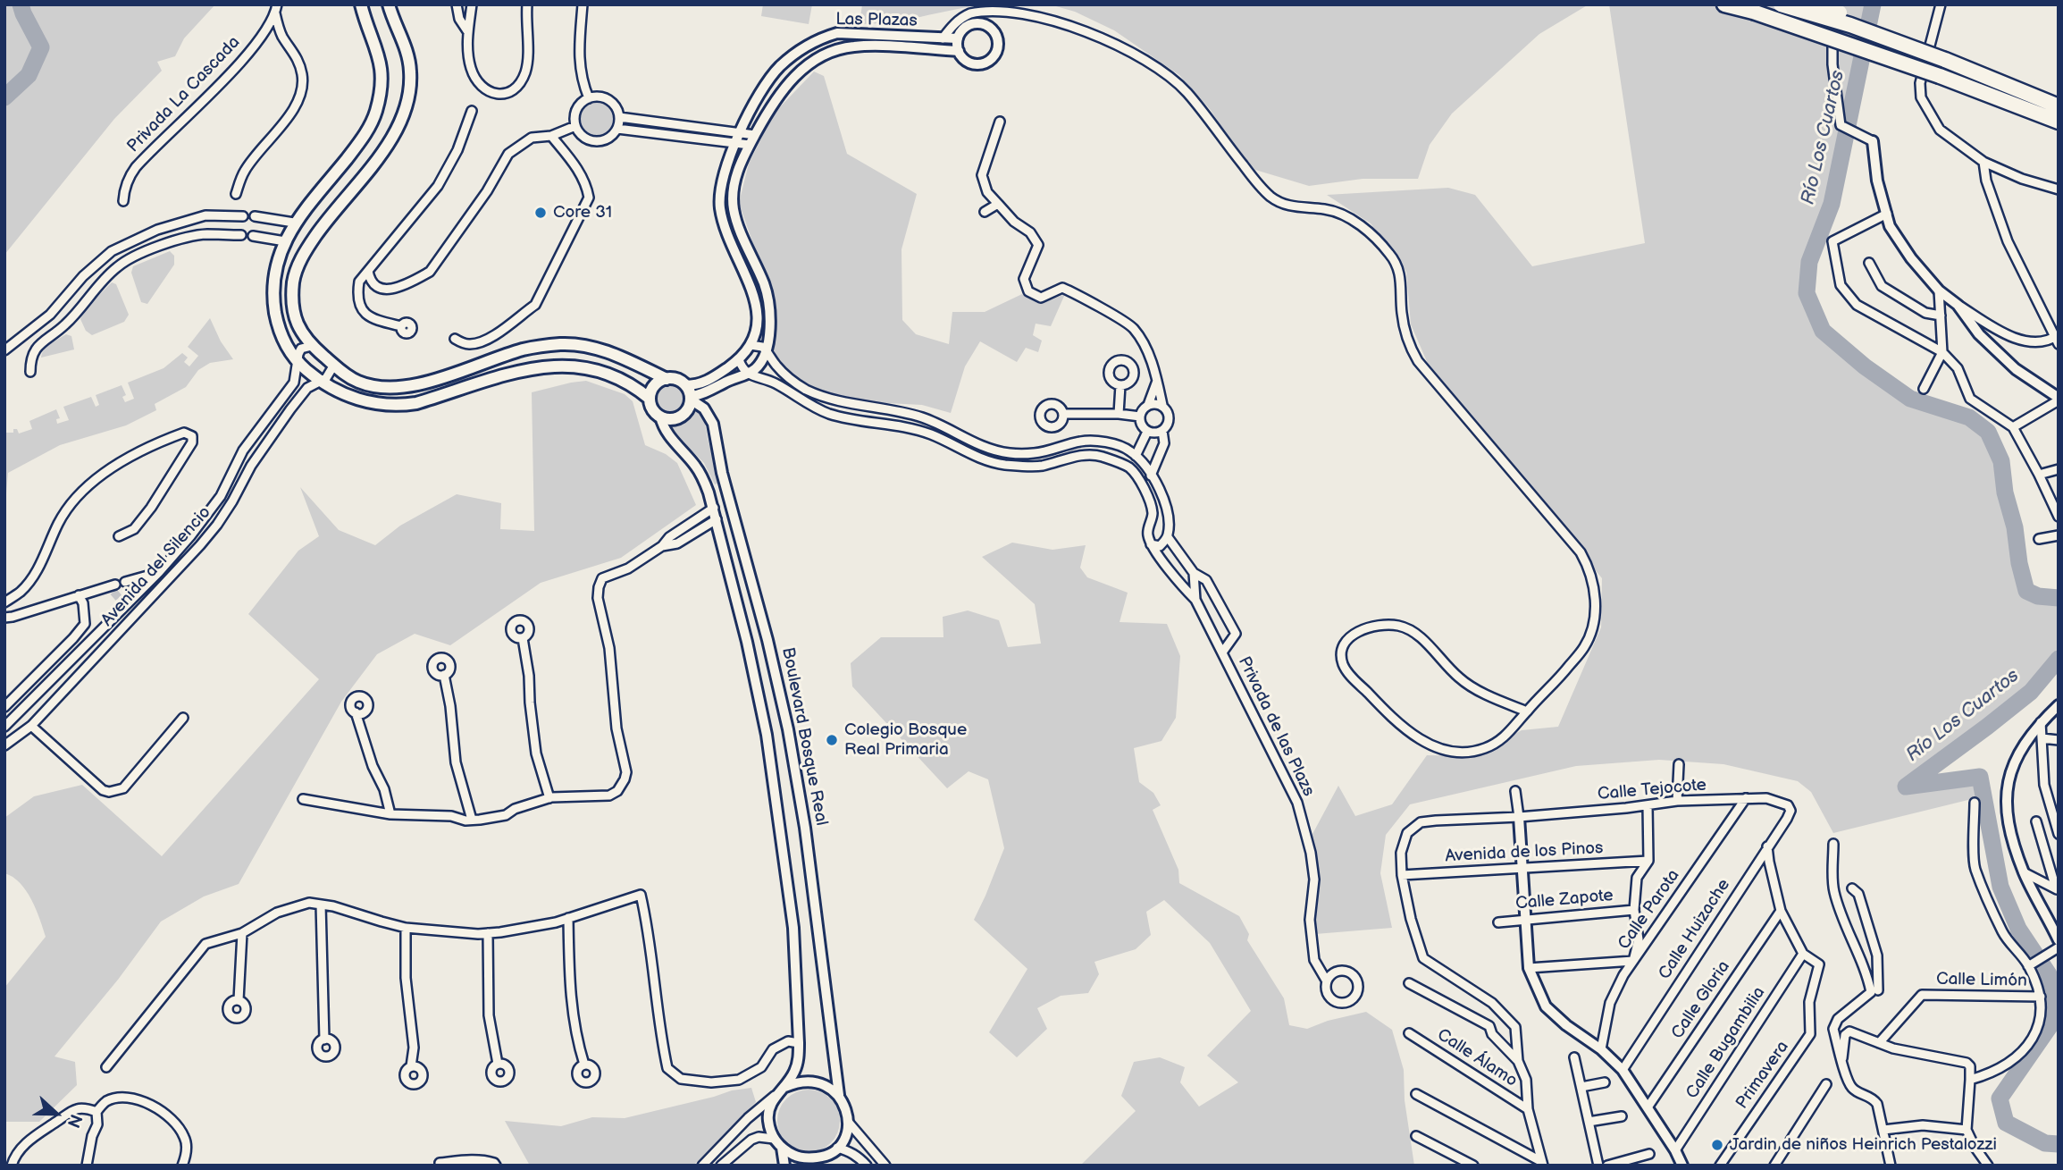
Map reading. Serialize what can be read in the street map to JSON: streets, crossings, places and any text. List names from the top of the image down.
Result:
{
  "streets": {
    "street": [
      "Las Plazas",
      "Privada La Cascada",
      "Avenida del Silencio",
      "Privada de las Plazs",
      "Boulevard Bosque Real",
      "Calle Tejocote",
      "Avenida de los Pinos",
      "Calle Zapote",
      "Calle Parota",
      "Calle Huizache",
      "Calle Limón",
      "Calle Gloria",
      "Calle Bugambilia",
      "Calle Álamo",
      "Primavera"
    ]
  },
  "crossings": [
    ["Calle Tejocote", "Avenida de los Pinos"],
    ["Calle Tejocote", "Calle Parota"],
    ["Calle Tejocote", "Calle Huizache"],
    ["Calle Bugambilia", "Primavera"]
  ],
  "water": ["Río Los Cuartos"],
  "places": ["Core 31", "Colegio Bosque Real Primaria", "Jardin de niños Heinrich Pestalozzi"],
  "north": "right"
}
